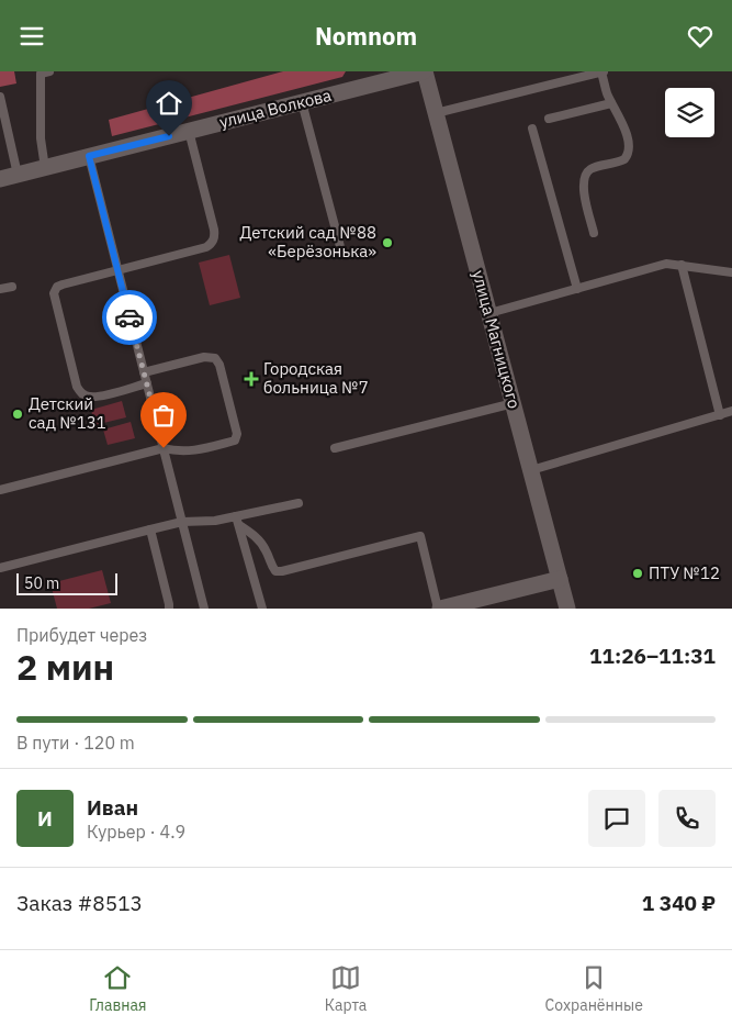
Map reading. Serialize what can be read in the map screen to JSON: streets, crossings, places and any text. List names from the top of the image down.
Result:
{
  "streets": {
    "street": ["улица Волкова", "улица Магницкого"]
  },
  "crossings": [
    ["улица Волкова", "улица Магницкого"]
  ],
  "places": {
    "other": ["Детский сад №88 «Берёзонька»", "Детский сад №131", "ПТУ №12"],
    "health": ["Городская больница №7"]
  },
  "scale_bar": "50 m",
  "page": {
    "header": "Nomnom",
    "scale": "50 m",
    "heading": ["2 мин", "Прибудет через", "11:26–11:31"],
    "panel": [
      "Иван",
      "Курьер · 4.9",
      "Заказ #8513",
      "1 340 ₽"
    ],
    "bar": "В пути · 120 m",
    "round": "И",
    "tabs": ["Главная", "Карта", "Сохранённые"]
  }
}
